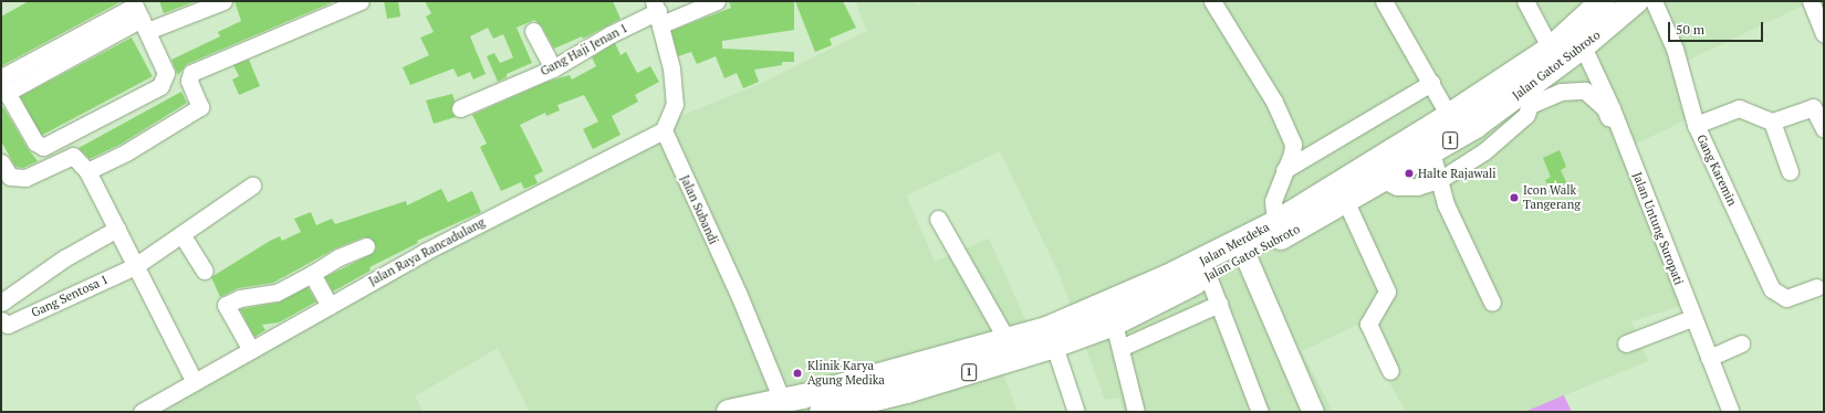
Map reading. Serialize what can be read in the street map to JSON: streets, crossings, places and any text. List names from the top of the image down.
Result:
{
  "streets": {
    "highway": ["Jalan Gatot Subroto", "1", "Jalan Merdeka"],
    "street": [
      "Gang Haji Jenan 1",
      "Gang Karemin",
      "Jalan Subandi",
      "Jalan Untung Suropati",
      "Jalan Raya Rancadulang",
      "Gang Sentosa 1"
    ]
  },
  "crossings": [
    ["Jalan Gatot Subroto", "Jalan Untung Suropati"],
    ["Jalan Gatot Subroto", "Jalan Merdeka"],
    ["1", "Jalan Subandi"],
    ["1", "Jalan Merdeka"],
    ["Jalan Subandi", "Jalan Merdeka"],
    ["Jalan Subandi", "Jalan Raya Rancadulang"]
  ],
  "places": ["Halte Rajawali", "Icon Walk Tangerang", "Klinik Karya Agung Medika"],
  "scale_bar": "50 m"
}
